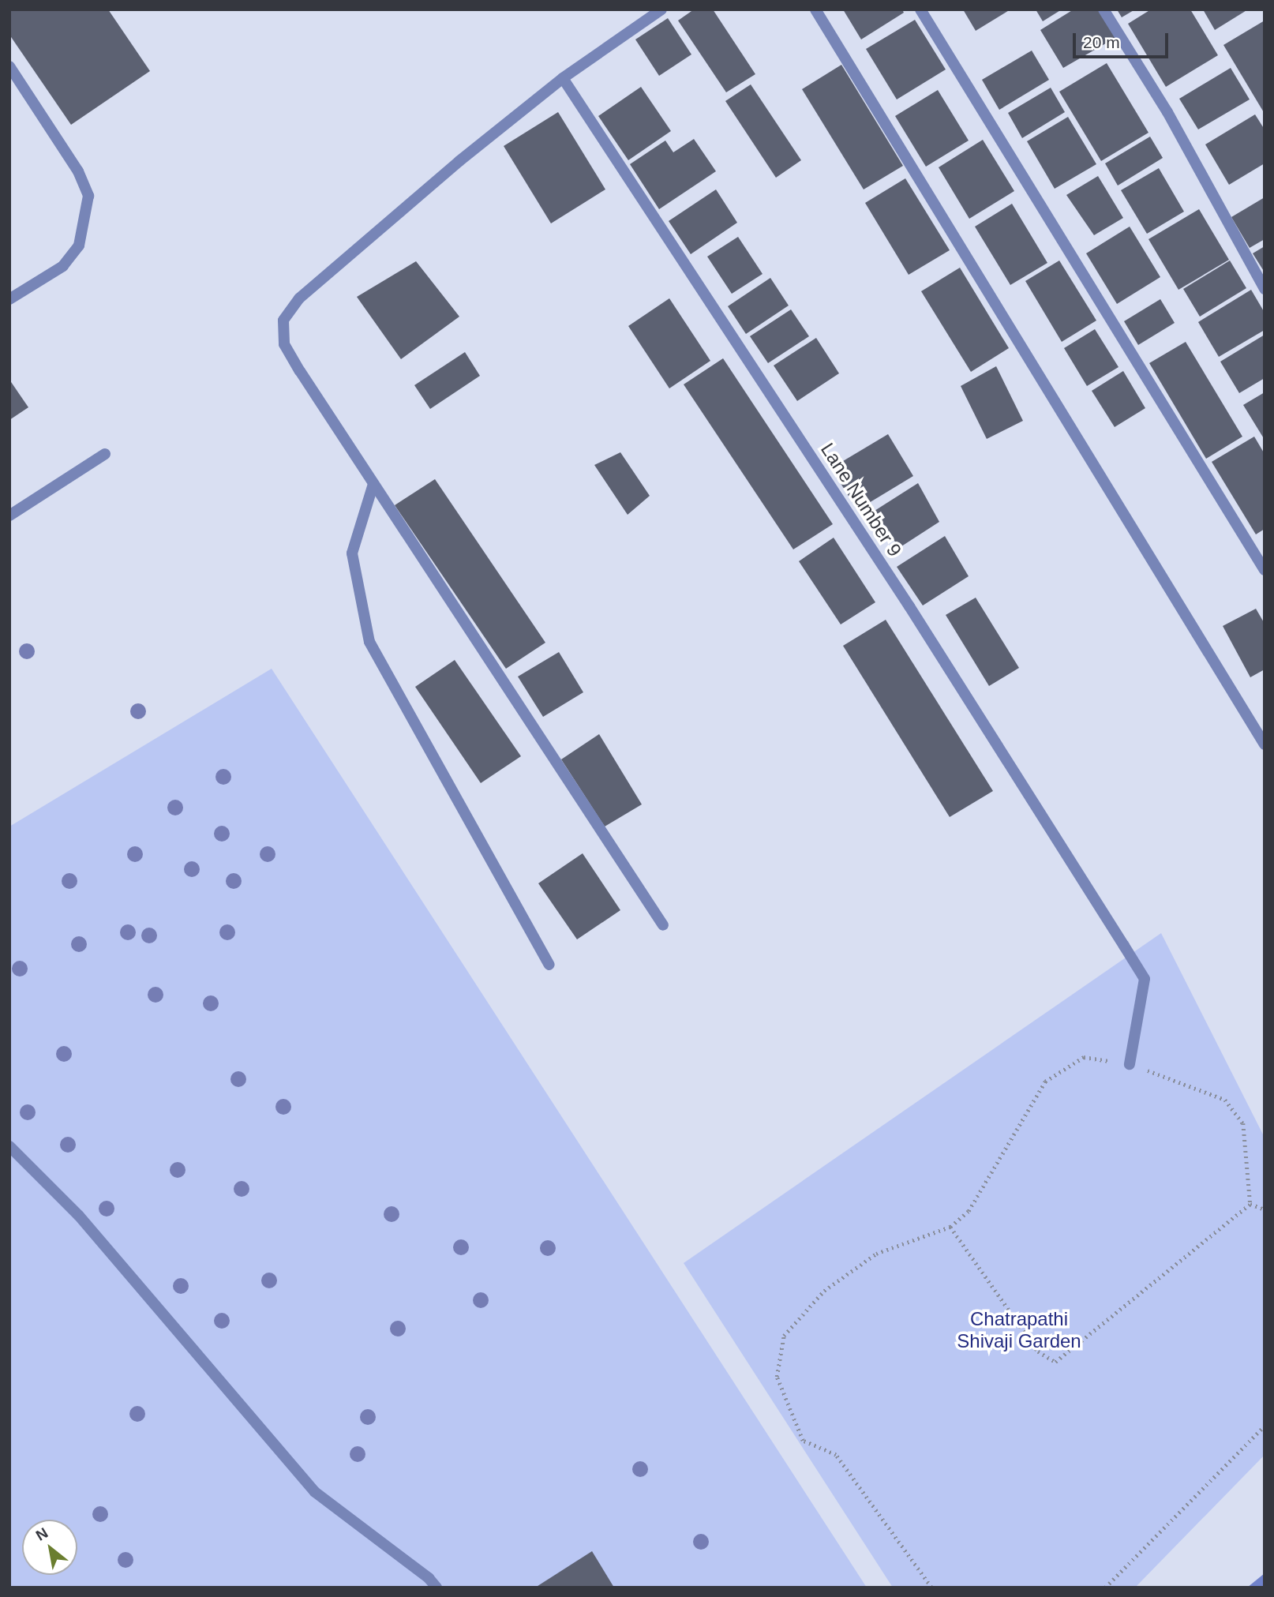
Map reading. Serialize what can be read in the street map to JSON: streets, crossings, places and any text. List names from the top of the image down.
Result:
{
  "streets": {
    "street": ["Lane Number 9"]
  },
  "parks": ["Chatrapathi Shivaji Garden"],
  "scale_bar": "20 m",
  "north": "top left"
}
